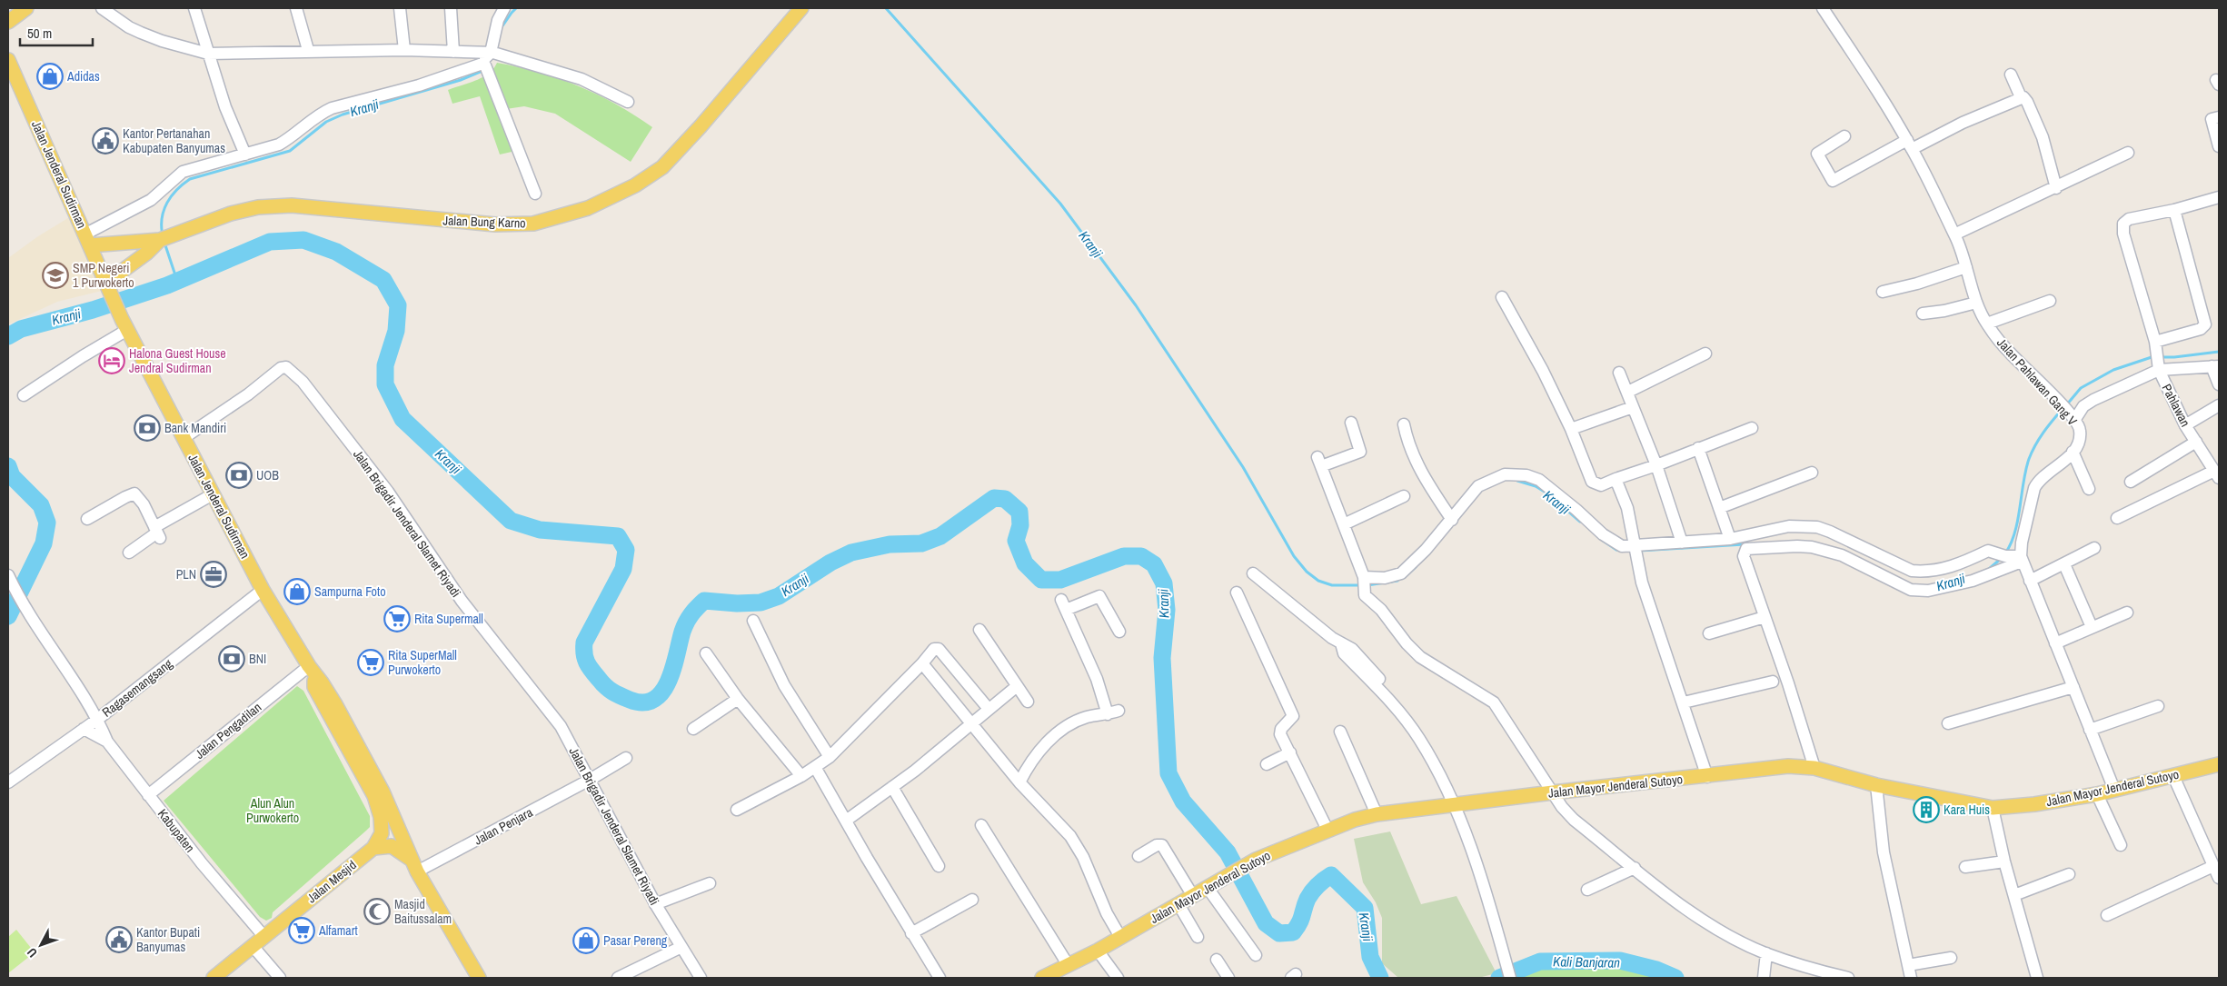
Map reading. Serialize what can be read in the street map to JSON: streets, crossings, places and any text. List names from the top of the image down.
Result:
{
  "streets": {
    "main road": [
      "Jalan Jenderal Sudirman",
      "Jalan Bung Karno",
      "Jalan Mayor Jenderal Sutoyo",
      "Jalan Mesjid"
    ],
    "street": [
      "Jalan Pahlawan Gang V",
      "Pahlawan",
      "Jalan Brigadir Jenderal Slamet Riyadi",
      "Ragasemangsang",
      "Jalan Pengadilan",
      "Jalan Penjara",
      "Kabupaten"
    ]
  },
  "crossings": [
    ["Jalan Jenderal Sudirman", "Jalan Brigadir Jenderal Slamet Riyadi"],
    ["Jalan Jenderal Sudirman", "Ragasemangsang"],
    ["Jalan Jenderal Sudirman", "Jalan Pengadilan"],
    ["Jalan Jenderal Sudirman", "Jalan Penjara"],
    ["Jalan Jenderal Sudirman", "Jalan Mesjid"],
    ["Jalan Pahlawan Gang V", "Pahlawan"],
    ["Jalan Brigadir Jenderal Slamet Riyadi", "Jalan Penjara"],
    ["Ragasemangsang", "Kabupaten"],
    ["Jalan Pengadilan", "Kabupaten"],
    ["Kabupaten", "Jalan Mesjid"]
  ],
  "water": ["Kranji", "Kali Banjaran"],
  "parks": ["Alun Alun Purwokerto"],
  "places": {
    "shop": ["Adidas", "Sampurna Foto", "Pasar Pereng"],
    "public building": ["Kantor Pertanahan Kabupaten Banyumas", "Kantor Bupati Banyumas"],
    "school or university": ["SMP Negeri 1 Purwokerto"],
    "hotel": ["Halona Guest House Jendral Sudirman"],
    "bank": ["Bank Mandiri", "UOB", "BNI"],
    "office": ["PLN"],
    "supermarket": ["Rita Supermall", "Rita SuperMall Purwokerto", "Alfamart"],
    "building": ["Kara Huis"],
    "mosque": ["Masjid Baitussalam"]
  },
  "scale_bar": "50 m",
  "north": "bottom left"
}
